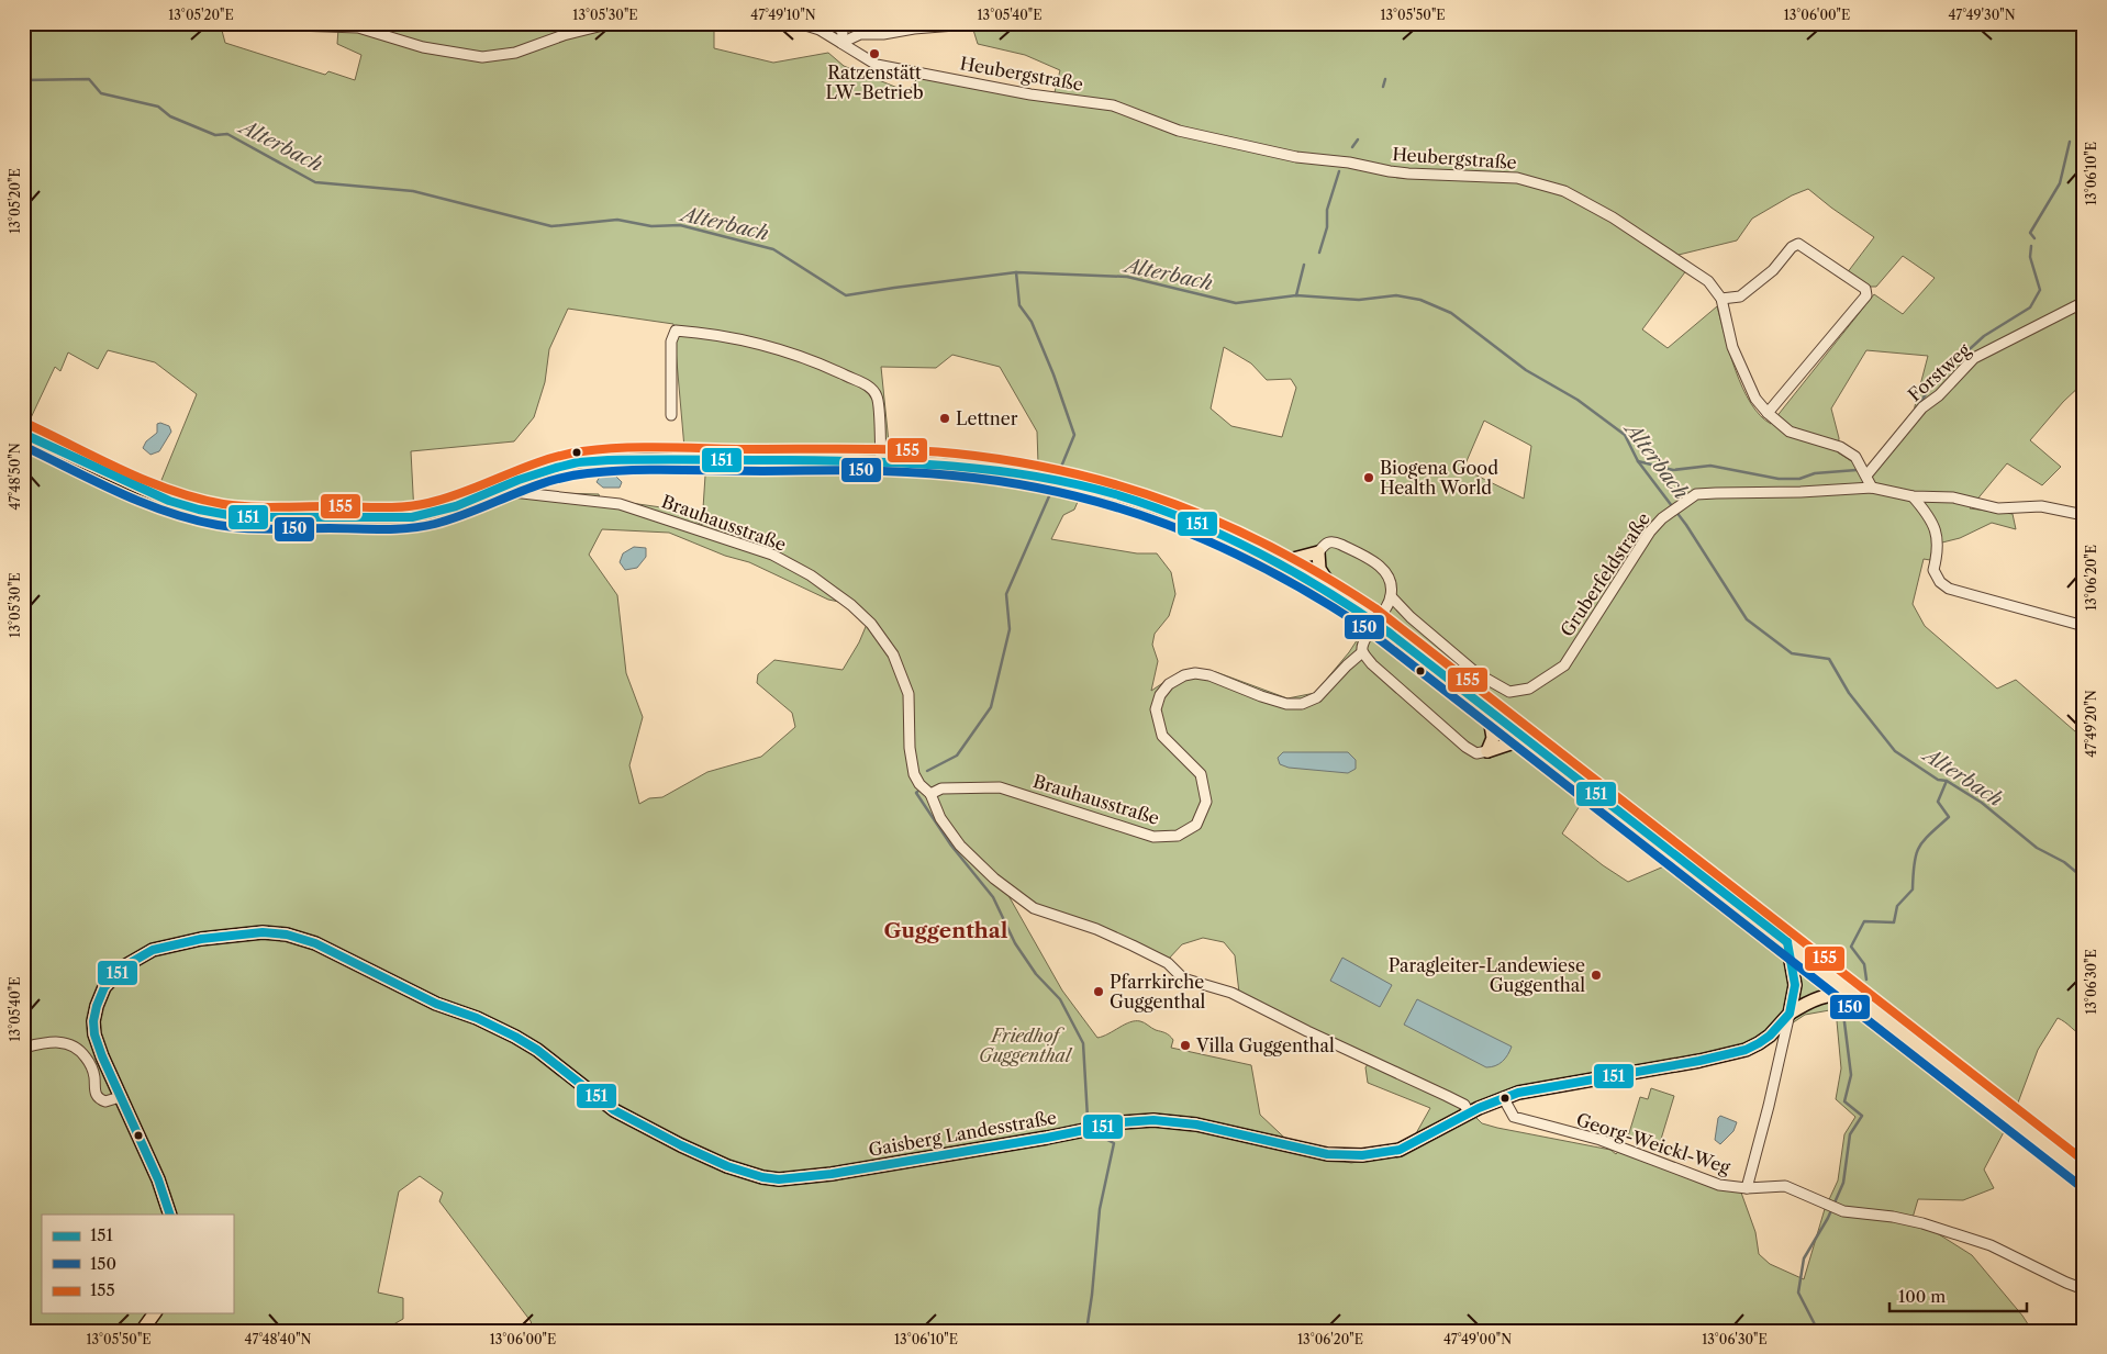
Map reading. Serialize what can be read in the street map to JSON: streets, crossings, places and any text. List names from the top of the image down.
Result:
{
  "streets": {
    "main road": ["Gaisberg Landesstraße"],
    "street": [
      "Heubergstraße",
      "Forstweg",
      "Brauhausstraße",
      "Gruberfeldstraße",
      "Georg-Weickl-Weg"
    ]
  },
  "crossings": [
    ["Heubergstraße", "Forstweg"],
    ["Heubergstraße", "Gruberfeldstraße"],
    ["Brauhausstraße", "Gaisberg Landesstraße"],
    ["Gaisberg Landesstraße", "Georg-Weickl-Weg"]
  ],
  "districts": ["Guggenthal"],
  "water": ["Alterbach"],
  "parks": ["Friedhof Guggenthal"],
  "places": [
    "Ratzenstätt LW-Betrieb",
    "Lettner",
    "Biogena Good Health World",
    "Paragleiter-Landewiese Guggenthal",
    "Pfarrkirche Guggenthal",
    "Villa Guggenthal"
  ],
  "lines": ["transit line 155", "transit line 151", "transit line 150"],
  "legend": ["151", "150", "155"],
  "scale_bar": "100 m",
  "coordinates": [
    "13°05'20\"E",
    "13°05'30\"E",
    "47°49'10\"N",
    "13°05'40\"E",
    "13°05'50\"E",
    "13°06'00\"E",
    "47°49'30\"N",
    "13°06'10\"E",
    "47°48'50\"N",
    "13°06'20\"E",
    "47°49'20\"N",
    "13°06'30\"E",
    "47°48'40\"N",
    "47°49'00\"N"
  ]
}
